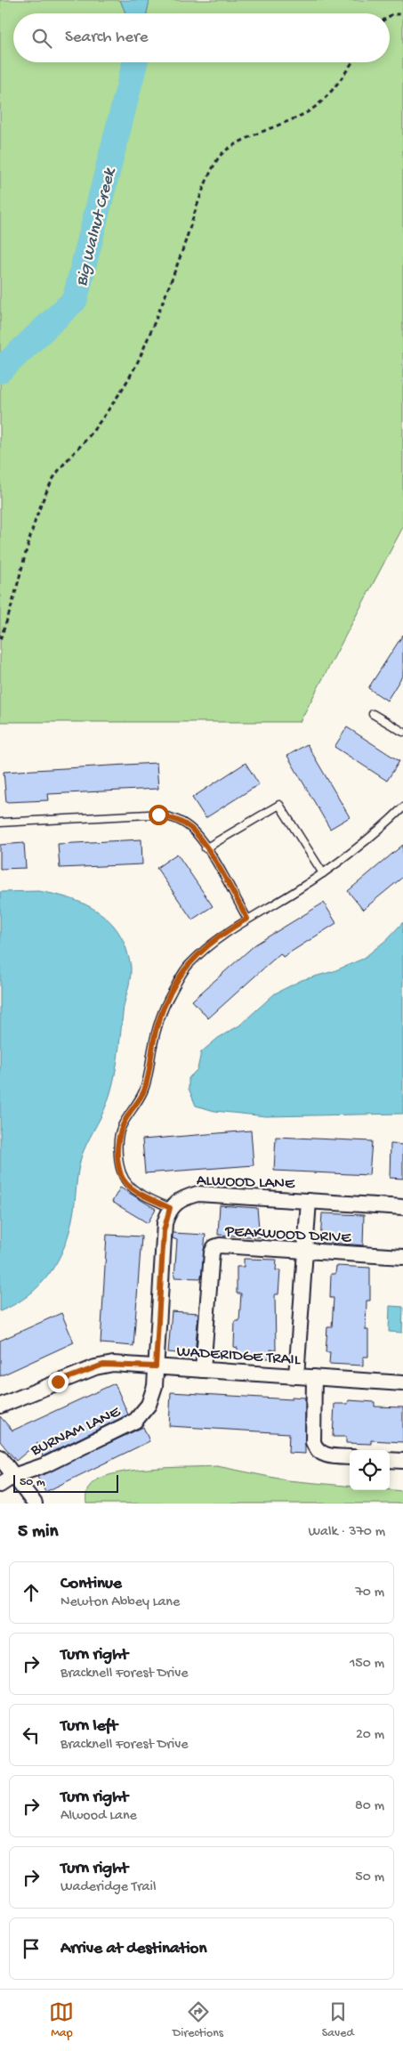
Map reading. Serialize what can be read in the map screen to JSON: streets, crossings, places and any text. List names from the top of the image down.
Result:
{
  "streets": {
    "street": [
      "ALWOOD LANE",
      "PEAKWOOD DRIVE",
      "WADERIDGE TRAIL",
      "BURNAM LANE"
    ]
  },
  "crossings": [
    ["PEAKWOOD DRIVE", "WADERIDGE TRAIL"],
    ["WADERIDGE TRAIL", "BURNAM LANE"]
  ],
  "water": ["Big Walnut Creek"],
  "scale_bar": "50 m",
  "page": {
    "search": "Search here",
    "scale": "50 m",
    "heading": ["5 min", "Walk · 370 m"],
    "list": [
      ["Continue", "Newton Abbey Lane", "70 m"],
      ["Turn right", "Bracknell Forest Drive", "150 m"],
      ["Turn left", "Bracknell Forest Drive", "20 m"],
      ["Turn right", "Alwood Lane", "80 m"],
      ["Turn right", "Waderidge Trail", "50 m"],
      "Arrive at destination"
    ],
    "nav": ["Map", "Directions", "Saved"]
  }
}
